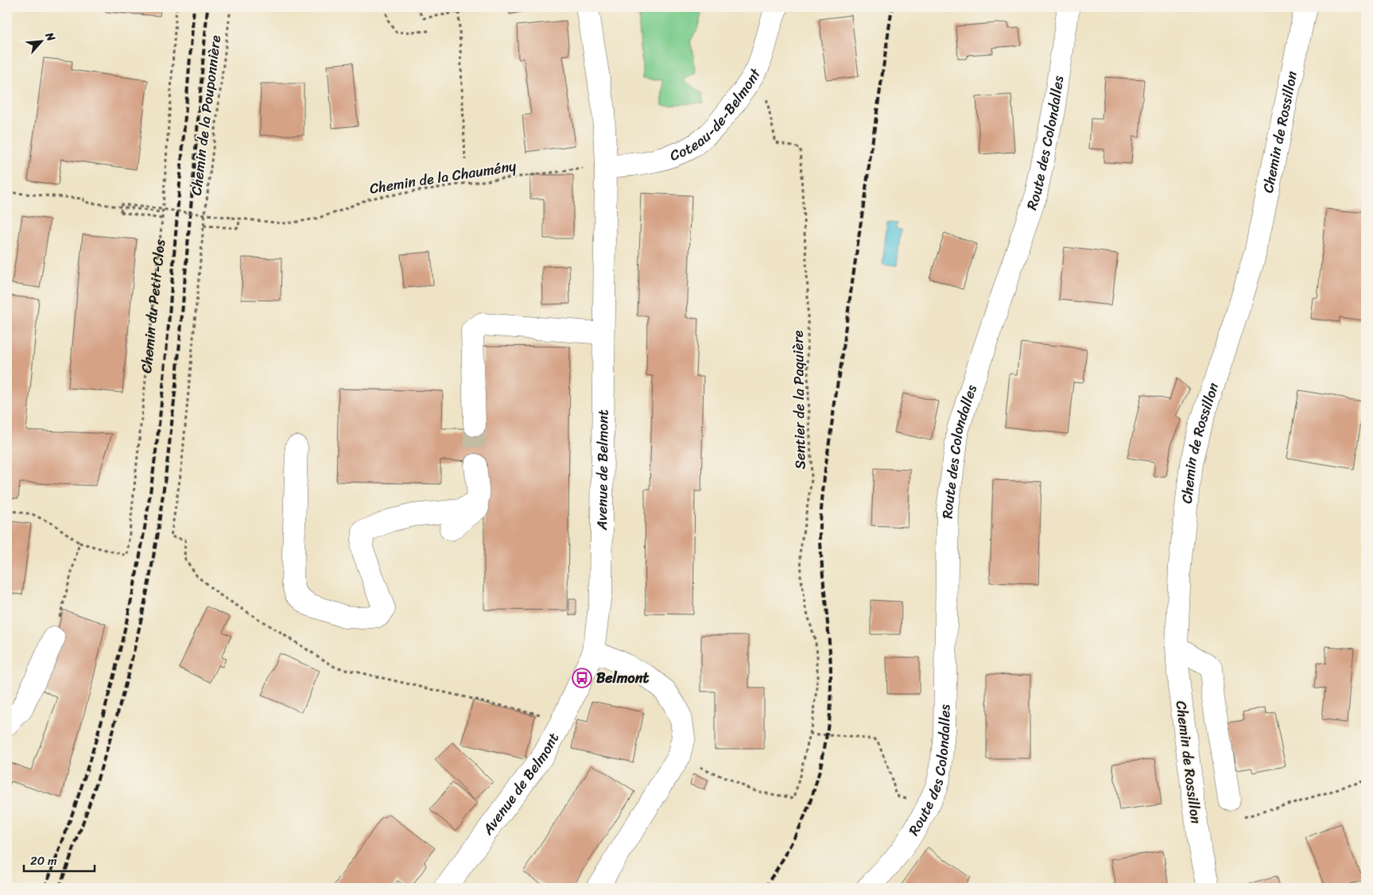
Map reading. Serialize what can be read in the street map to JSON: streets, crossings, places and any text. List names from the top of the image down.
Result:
{
  "streets": {
    "street": [
      "Coteau-de-Belmont",
      "Chemin de Rossillon",
      "Route des Colondalles",
      "Avenue de Belmont"
    ],
    "path": [
      "Chemin de la Pouponnière",
      "Chemin de la Chaumény",
      "Chemin du Petit-Clos",
      "Sentier de la Paquière"
    ]
  },
  "crossings": [
    ["Coteau-de-Belmont", "Avenue de Belmont"],
    ["Chemin de la Pouponnière", "Chemin de la Chaumény"],
    ["Chemin de la Chaumény", "Chemin du Petit-Clos"]
  ],
  "places": {
    "bus stop": ["Belmont"]
  },
  "scale_bar": "20 m",
  "north": "top right"
}
